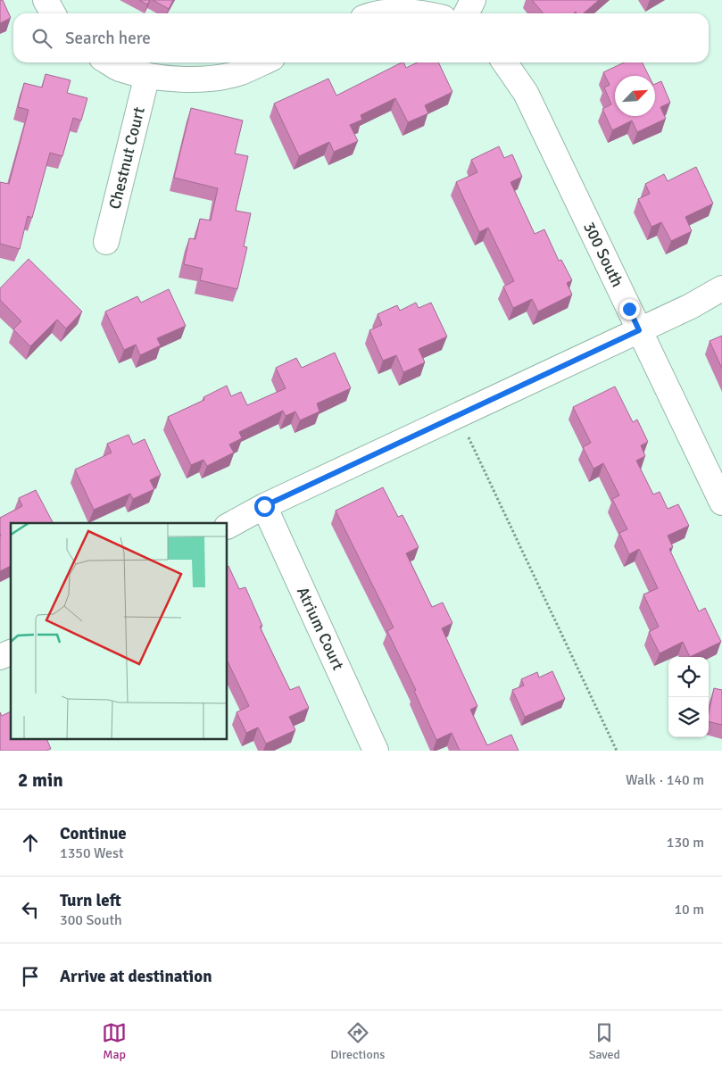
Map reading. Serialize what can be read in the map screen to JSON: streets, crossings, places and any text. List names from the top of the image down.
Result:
{
  "streets": {
    "street": ["Chestnut Court", "300 South", "Atrium Court"]
  },
  "north": "top right",
  "page": {
    "search": "Search here",
    "heading": ["2 min", "Walk · 140 m"],
    "list": [
      ["Continue", "1350 West", "130 m"],
      ["Turn left", "300 South", "10 m"],
      "Arrive at destination"
    ],
    "nav": ["Map", "Directions", "Saved"]
  }
}
